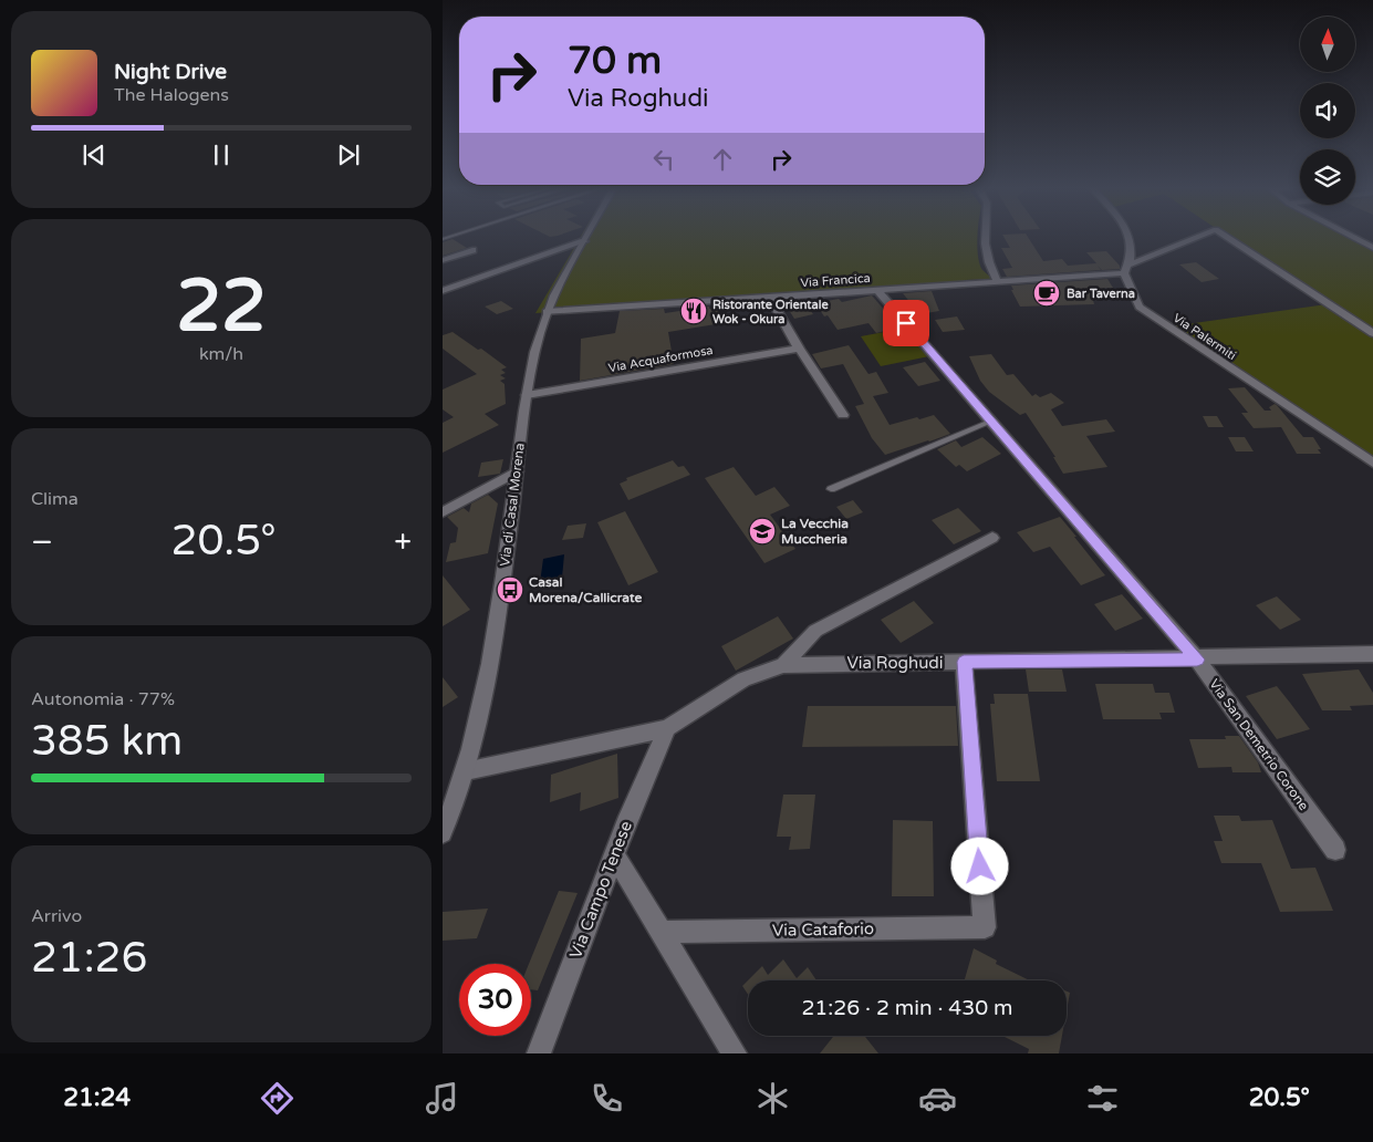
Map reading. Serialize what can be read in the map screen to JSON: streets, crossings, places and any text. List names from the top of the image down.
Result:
{
  "streets": {
    "street": [
      "Via Francica",
      "Via Palermiti",
      "Via Acquaformosa",
      "Via di Casal Morena",
      "Via Roghudi",
      "Via San Demetrio Corone",
      "Via Campo Tenese",
      "Via Cataforio"
    ]
  },
  "crossings": [
    ["Via Francica", "Via Palermiti"],
    ["Via Francica", "Via di Casal Morena"],
    ["Via Francica", "Via San Demetrio Corone"],
    ["Via Acquaformosa", "Via di Casal Morena"],
    ["Via di Casal Morena", "Via Roghudi"],
    ["Via Roghudi", "Via San Demetrio Corone"],
    ["Via Roghudi", "Via Campo Tenese"],
    ["Via Roghudi", "Via Cataforio"]
  ],
  "places": {
    "cafe": ["Bar Taverna"],
    "restaurant": ["Ristorante Orientale Wok - Okura"],
    "school or university": ["La Vecchia Muccheria"],
    "bus stop": ["Casal Morena/Callicrate"]
  },
  "north": "top",
  "page": {
    "turn": ["70 m", "Via Roghudi"],
    "song": ["Night Drive", "The Halogens"],
    "tile": [
      ["22", "km/h"],
      "Clima",
      ["Autonomia · 77%", "385 km"],
      ["Arrivo", "21:26"]
    ],
    "heat": ["−", "20.5°", "+"],
    "limit": "30",
    "trip": "21:26 · 2 min · 430 m",
    "tabs": ["21:24", "20.5°"]
  }
}
